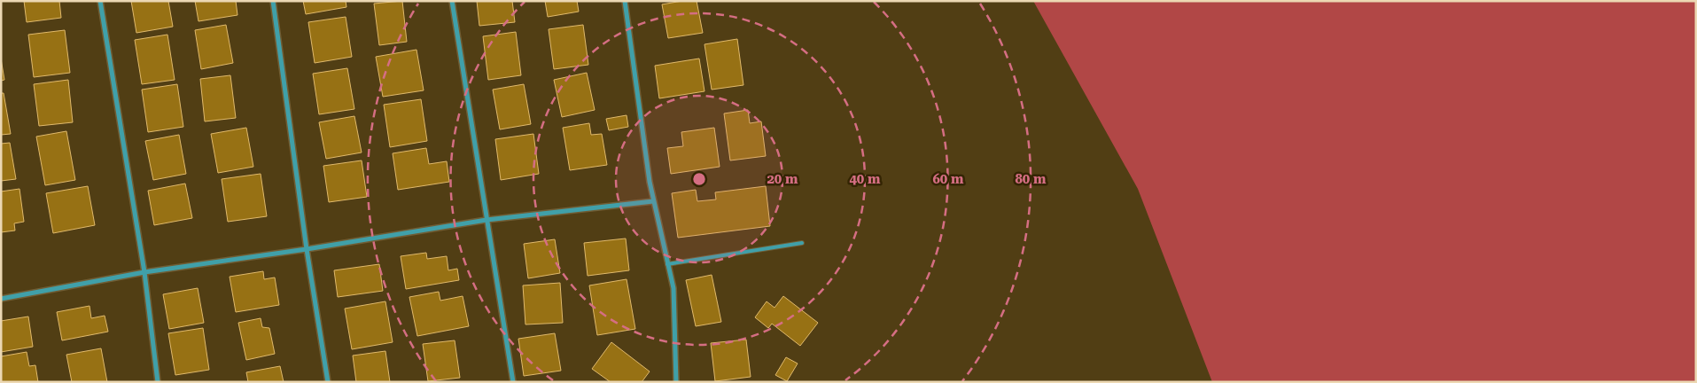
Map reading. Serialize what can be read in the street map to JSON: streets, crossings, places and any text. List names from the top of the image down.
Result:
{
  "rings": [
    "20 m",
    "40 m",
    "60 m",
    "80 m"
  ]
}
